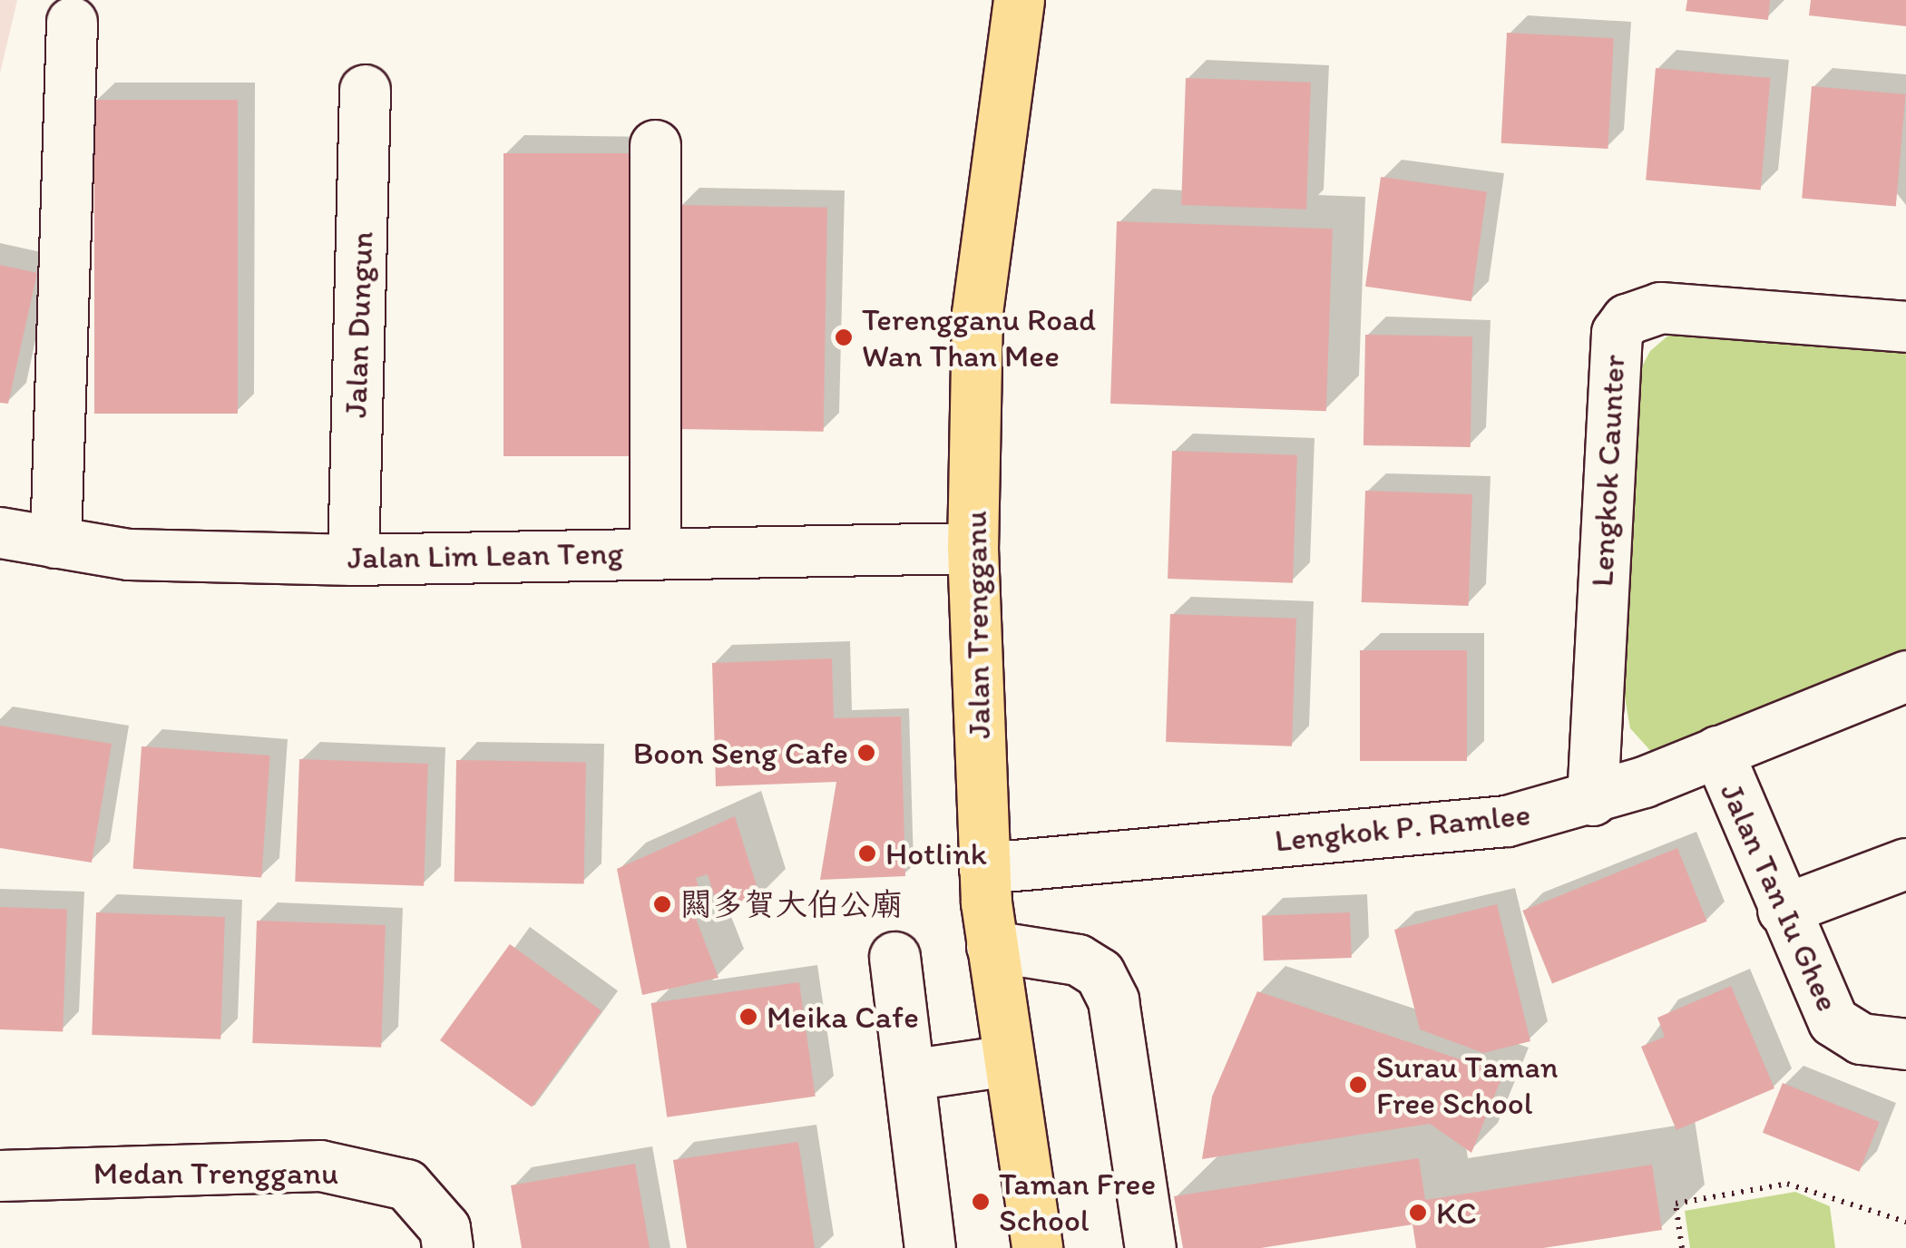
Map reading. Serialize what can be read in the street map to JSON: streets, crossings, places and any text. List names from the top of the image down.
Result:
{
  "streets": {
    "main road": ["Jalan Trengganu"],
    "street": [
      "Jalan Dungun",
      "Lengkok Caunter",
      "Jalan Lim Lean Teng",
      "Lengkok P. Ramlee",
      "Jalan Tan Iu Ghee",
      "Medan Trengganu"
    ]
  },
  "crossings": [
    ["Jalan Dungun", "Jalan Lim Lean Teng"],
    ["Lengkok Caunter", "Lengkok P. Ramlee"],
    ["Jalan Lim Lean Teng", "Jalan Trengganu"],
    ["Jalan Trengganu", "Lengkok P. Ramlee"],
    ["Lengkok P. Ramlee", "Jalan Tan Iu Ghee"]
  ],
  "places": [
    "Terengganu Road Wan Than Mee",
    "Boon Seng Cafe",
    "Hotlink",
    "闗多賀大伯公廟",
    "Meika Cafe",
    "Surau Taman Free School",
    "Taman Free School",
    "KC"
  ]
}
